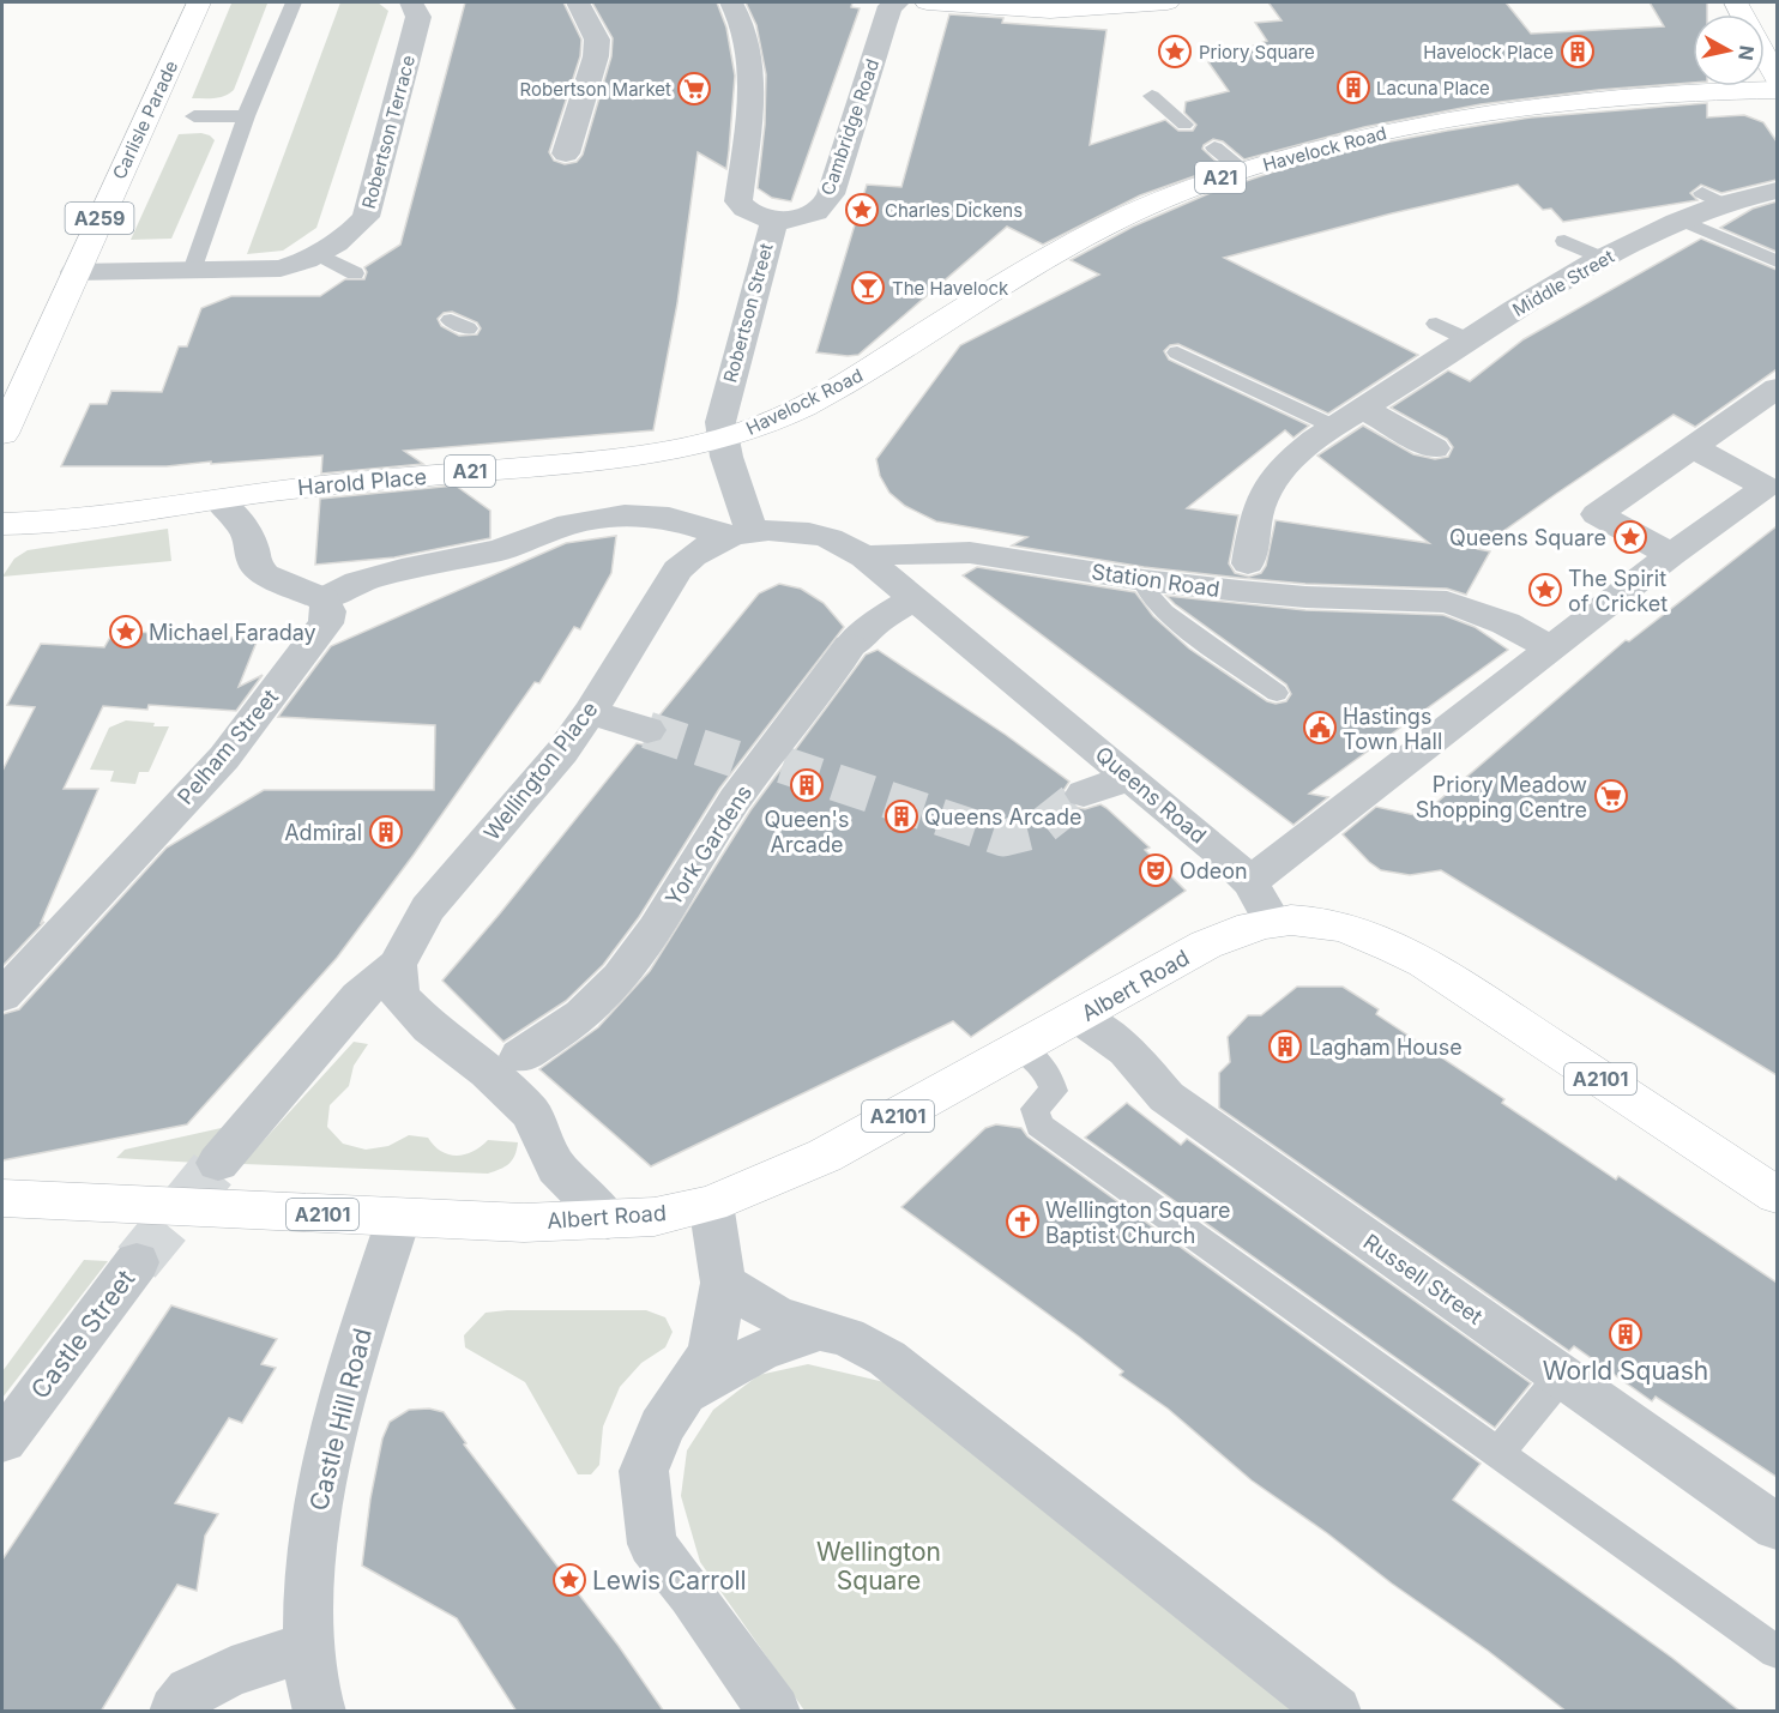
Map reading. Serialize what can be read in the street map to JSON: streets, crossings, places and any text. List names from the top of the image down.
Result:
{
  "streets": {
    "main road": [
      "Carlisle Parade",
      "Havelock Road",
      "A21",
      "A259",
      "Harold Place",
      "Albert Road",
      "A2101"
    ],
    "street": [
      "Cambridge Road",
      "Robertson Terrace",
      "Middle Street",
      "Robertson Street",
      "Station Road",
      "Pelham Street",
      "Wellington Place",
      "Queens Road",
      "York Gardens",
      "Russell Street",
      "Castle Street",
      "Castle Hill Road"
    ]
  },
  "crossings": [
    ["Carlisle Parade", "Robertson Terrace"],
    ["Cambridge Road", "Robertson Street"],
    ["Havelock Road", "Robertson Street"],
    ["Havelock Road", "Harold Place"],
    ["Middle Street", "Station Road"],
    ["Robertson Street", "Harold Place"],
    ["Station Road", "Queens Road"],
    ["Wellington Place", "Queens Road"],
    ["Queens Road", "York Gardens"],
    ["Queens Road", "Albert Road"],
    ["Queens Road", "A2101"],
    ["Albert Road", "A2101"],
    ["Albert Road", "Russell Street"],
    ["Albert Road", "Castle Hill Road"]
  ],
  "parks": ["Wellington Square"],
  "places": {
    "place": [
      "Priory Square",
      "Charles Dickens",
      "Queens Square",
      "The Spirit of Cricket",
      "Michael Faraday",
      "Lewis Carroll"
    ],
    "building": [
      "Havelock Place",
      "Lacuna Place",
      "Queen's Arcade",
      "Queens Arcade",
      "Admiral",
      "Lagham House",
      "World Squash"
    ],
    "supermarket": ["Robertson Market", "Priory Meadow Shopping Centre"],
    "bar": ["The Havelock"],
    "public building": ["Hastings Town Hall"],
    "theatre": ["Odeon"],
    "church": ["Wellington Square Baptist Church"]
  },
  "north": "right"
}
